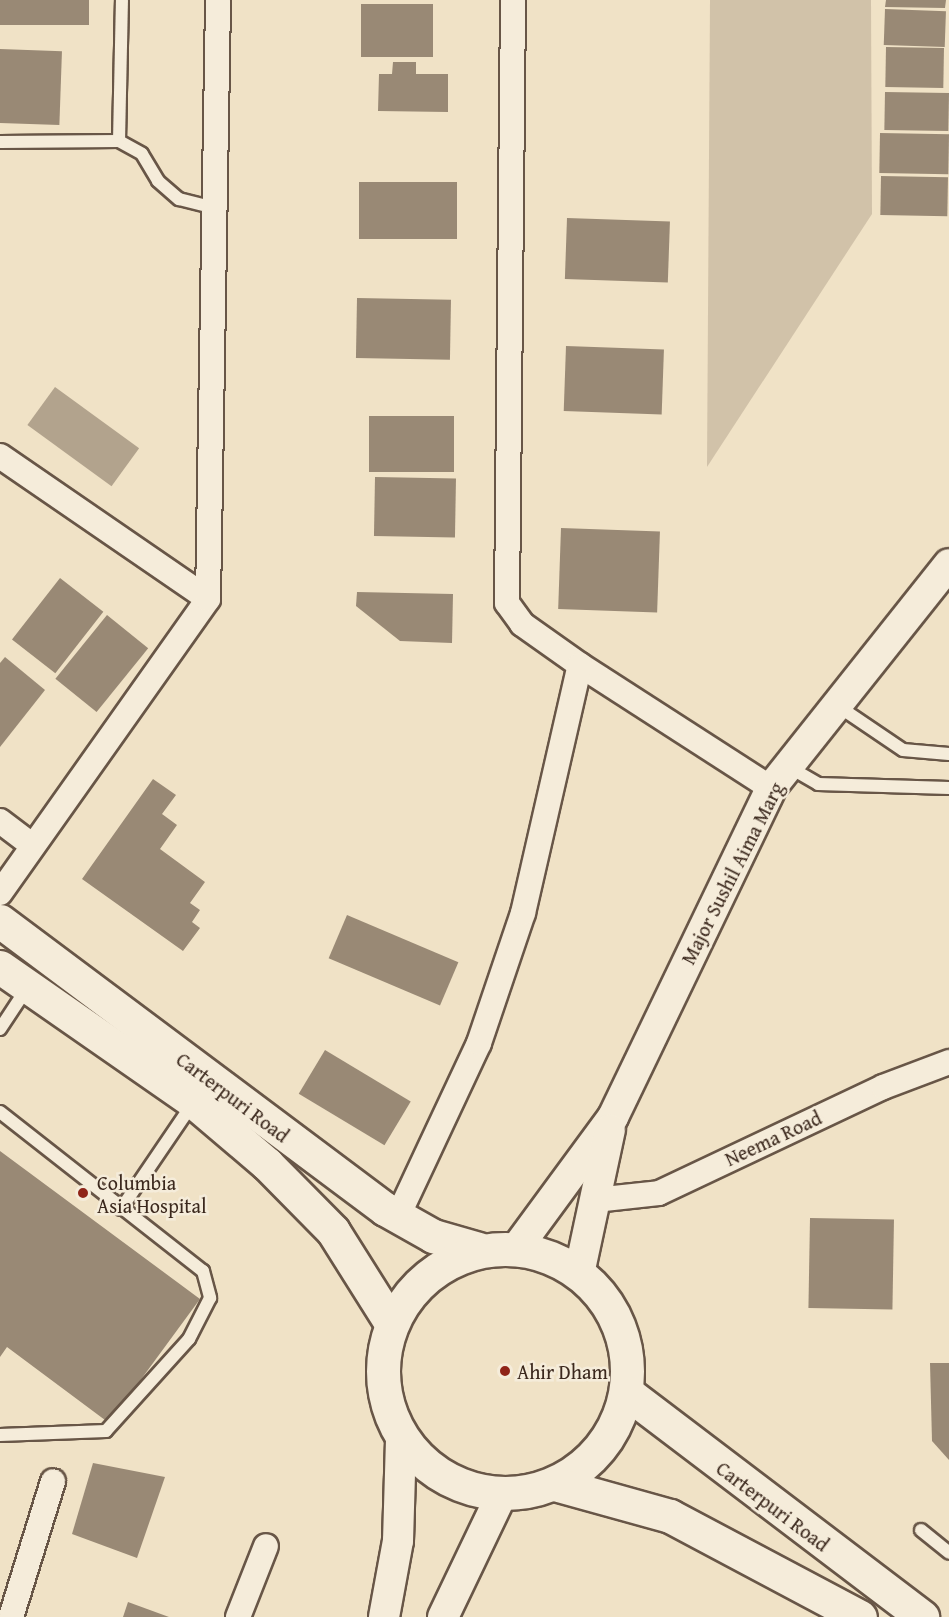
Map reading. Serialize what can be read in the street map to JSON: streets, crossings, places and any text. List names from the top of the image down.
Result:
{
  "streets": {
    "main road": ["Carterpuri Road"],
    "street": ["Major Sushil Aima Marg", "Neema Road"]
  },
  "crossings": [
    ["Major Sushil Aima Marg", "Neema Road"]
  ],
  "places": ["Columbia Asia Hospital", "Ahir Dham"]
}
